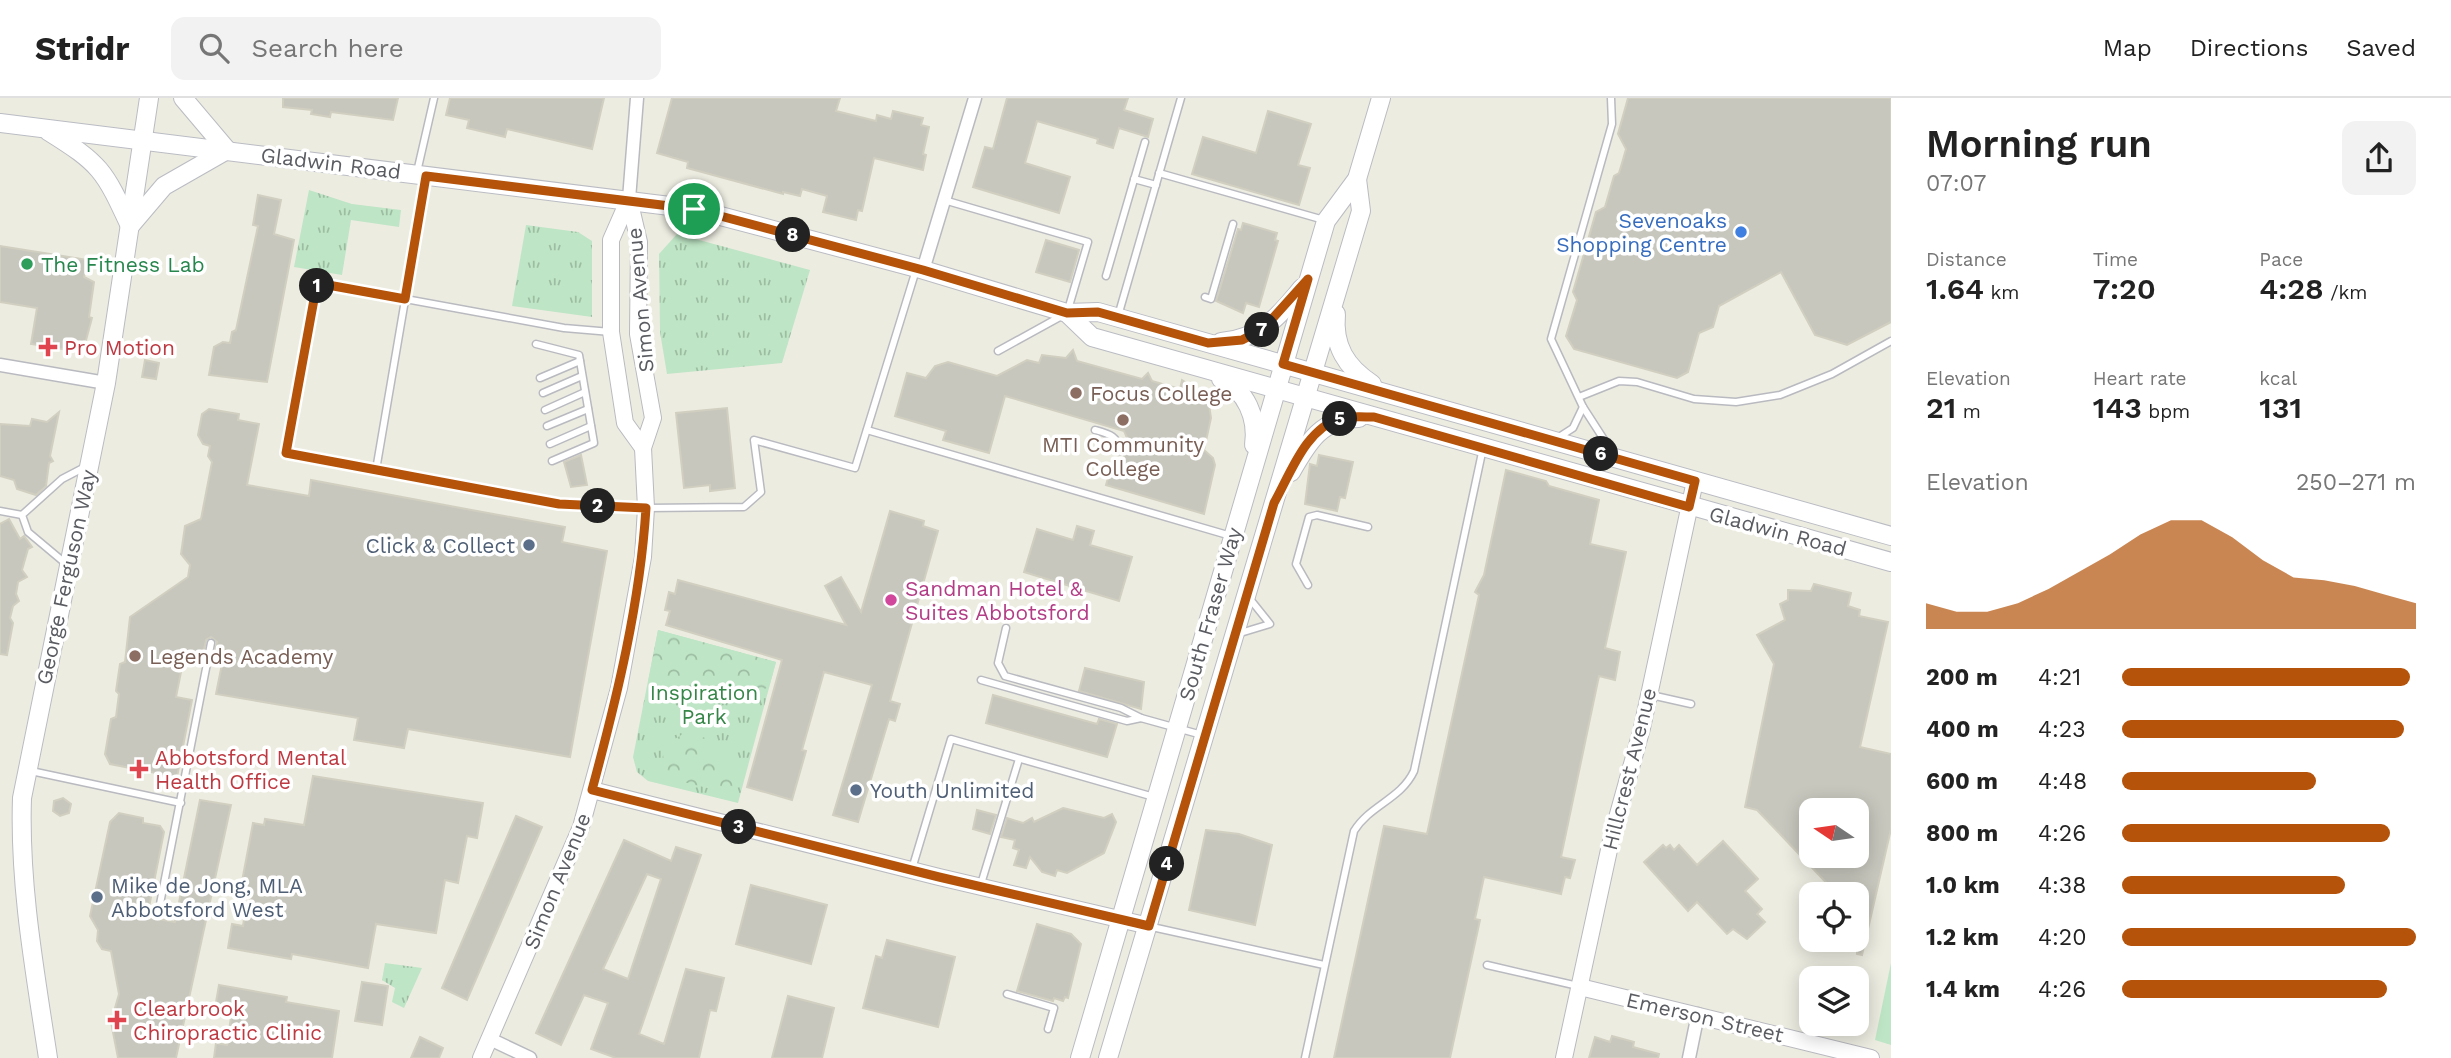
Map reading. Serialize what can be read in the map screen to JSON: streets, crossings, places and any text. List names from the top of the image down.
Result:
{
  "streets": {
    "main road": ["Gladwin Road", "George Ferguson Way", "South Fraser Way"],
    "street": ["Simon Avenue", "Hillcrest Avenue", "Emerson Street"]
  },
  "crossings": [
    ["Gladwin Road", "Simon Avenue"],
    ["Gladwin Road", "George Ferguson Way"],
    ["Gladwin Road", "South Fraser Way"],
    ["Gladwin Road", "Hillcrest Avenue"],
    ["Hillcrest Avenue", "Emerson Street"]
  ],
  "parks": ["Inspiration Park"],
  "places": {
    "other": [
      "Sevenoaks Shopping Centre",
      "The Fitness Lab",
      "Focus College",
      "MTI Community College",
      "Click & Collect",
      "Sandman Hotel & Suites Abbotsford",
      "Legends Academy",
      "Youth Unlimited",
      "Mike de Jong, MLA Abbotsford West"
    ],
    "health": ["Pro Motion", "Abbotsford Mental Health Office", "Clearbrook Chiropractic Clinic"]
  },
  "north": "left",
  "page": {
    "header": "Stridr",
    "search": "Search here",
    "nav": ["Map", "Directions", "Saved"],
    "heading": ["Morning run", "07:07"],
    "pins": [
      "8",
      "1",
      "7",
      "5",
      "6",
      "2",
      "3",
      "4"
    ],
    "stats": [
      ["Distance", "1.64 km"],
      ["Time", "7:20"],
      ["Pace", "4:28 /km"],
      ["Elevation", "21 m"],
      ["Heart rate", "143 bpm"],
      ["kcal", "131"]
    ],
    "chart": ["Elevation", "250–271 m"],
    "list": [
      {
        "name": "200 m",
        "note": "4:21"
      },
      {
        "name": "400 m",
        "note": "4:23"
      },
      {
        "name": "600 m",
        "note": "4:48"
      },
      {
        "name": "800 m",
        "note": "4:26"
      },
      {
        "name": "1.0 km",
        "note": "4:38"
      },
      {
        "name": "1.2 km",
        "note": "4:20"
      },
      {
        "name": "1.4 km",
        "note": "4:26"
      }
    ]
  }
}
